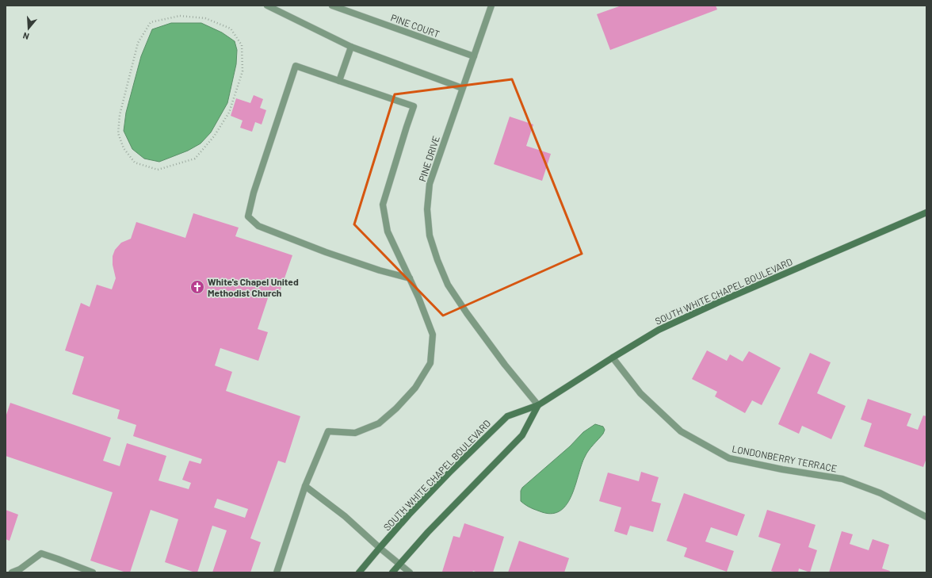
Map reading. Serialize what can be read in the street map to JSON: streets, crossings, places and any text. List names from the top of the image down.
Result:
{
  "streets": {
    "main road": ["SOUTH WHITE CHAPEL BOULEVARD"],
    "street": ["PINE COURT", "PINE DRIVE", "LONDONBERRY TERRACE"]
  },
  "crossings": [
    ["PINE COURT", "PINE DRIVE"],
    ["PINE DRIVE", "SOUTH WHITE CHAPEL BOULEVARD"],
    ["SOUTH WHITE CHAPEL BOULEVARD", "LONDONBERRY TERRACE"]
  ],
  "places": {
    "church": ["White's Chapel United Methodist Church"]
  },
  "north": "bottom"
}
